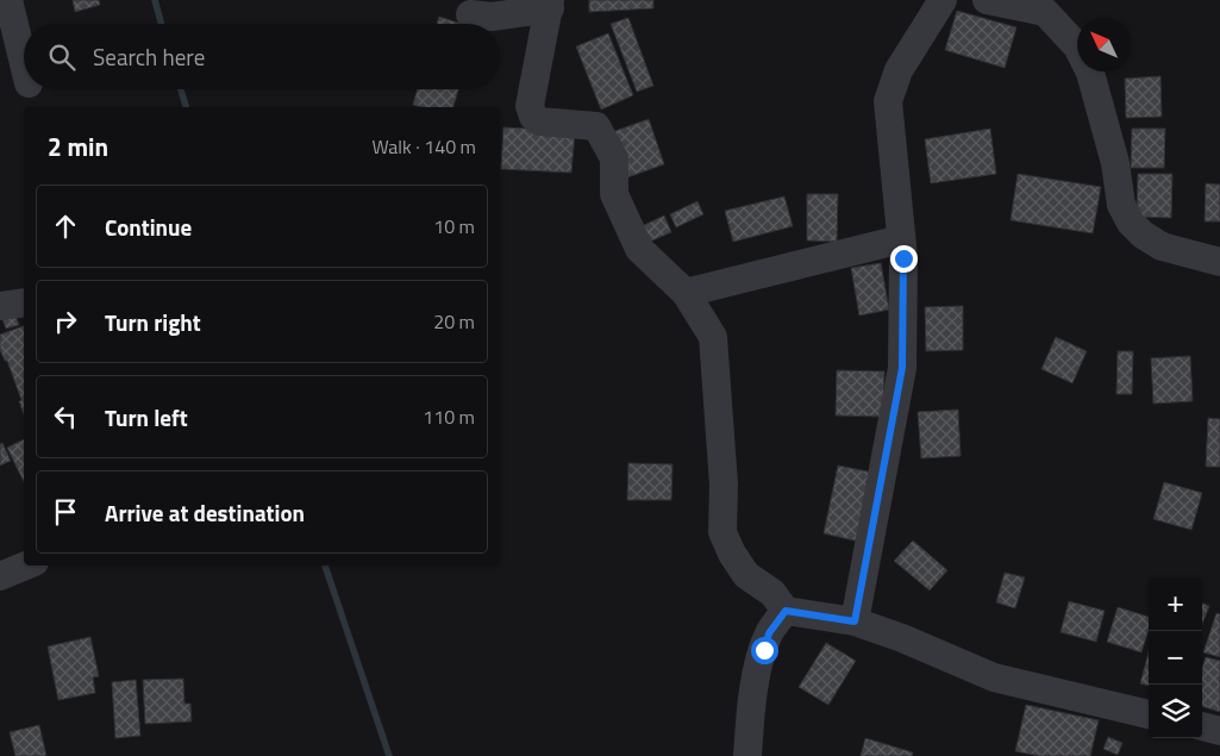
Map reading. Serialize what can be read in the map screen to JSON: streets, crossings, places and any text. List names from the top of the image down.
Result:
{
  "north": "top left",
  "page": {
    "search": "Search here",
    "heading": ["2 min", "Walk · 140 m"],
    "list": [
      ["Continue", "10 m"],
      ["Turn right", "20 m"],
      ["Turn left", "110 m"],
      "Arrive at destination"
    ],
    "map_buttons": ["+", "−"]
  }
}
